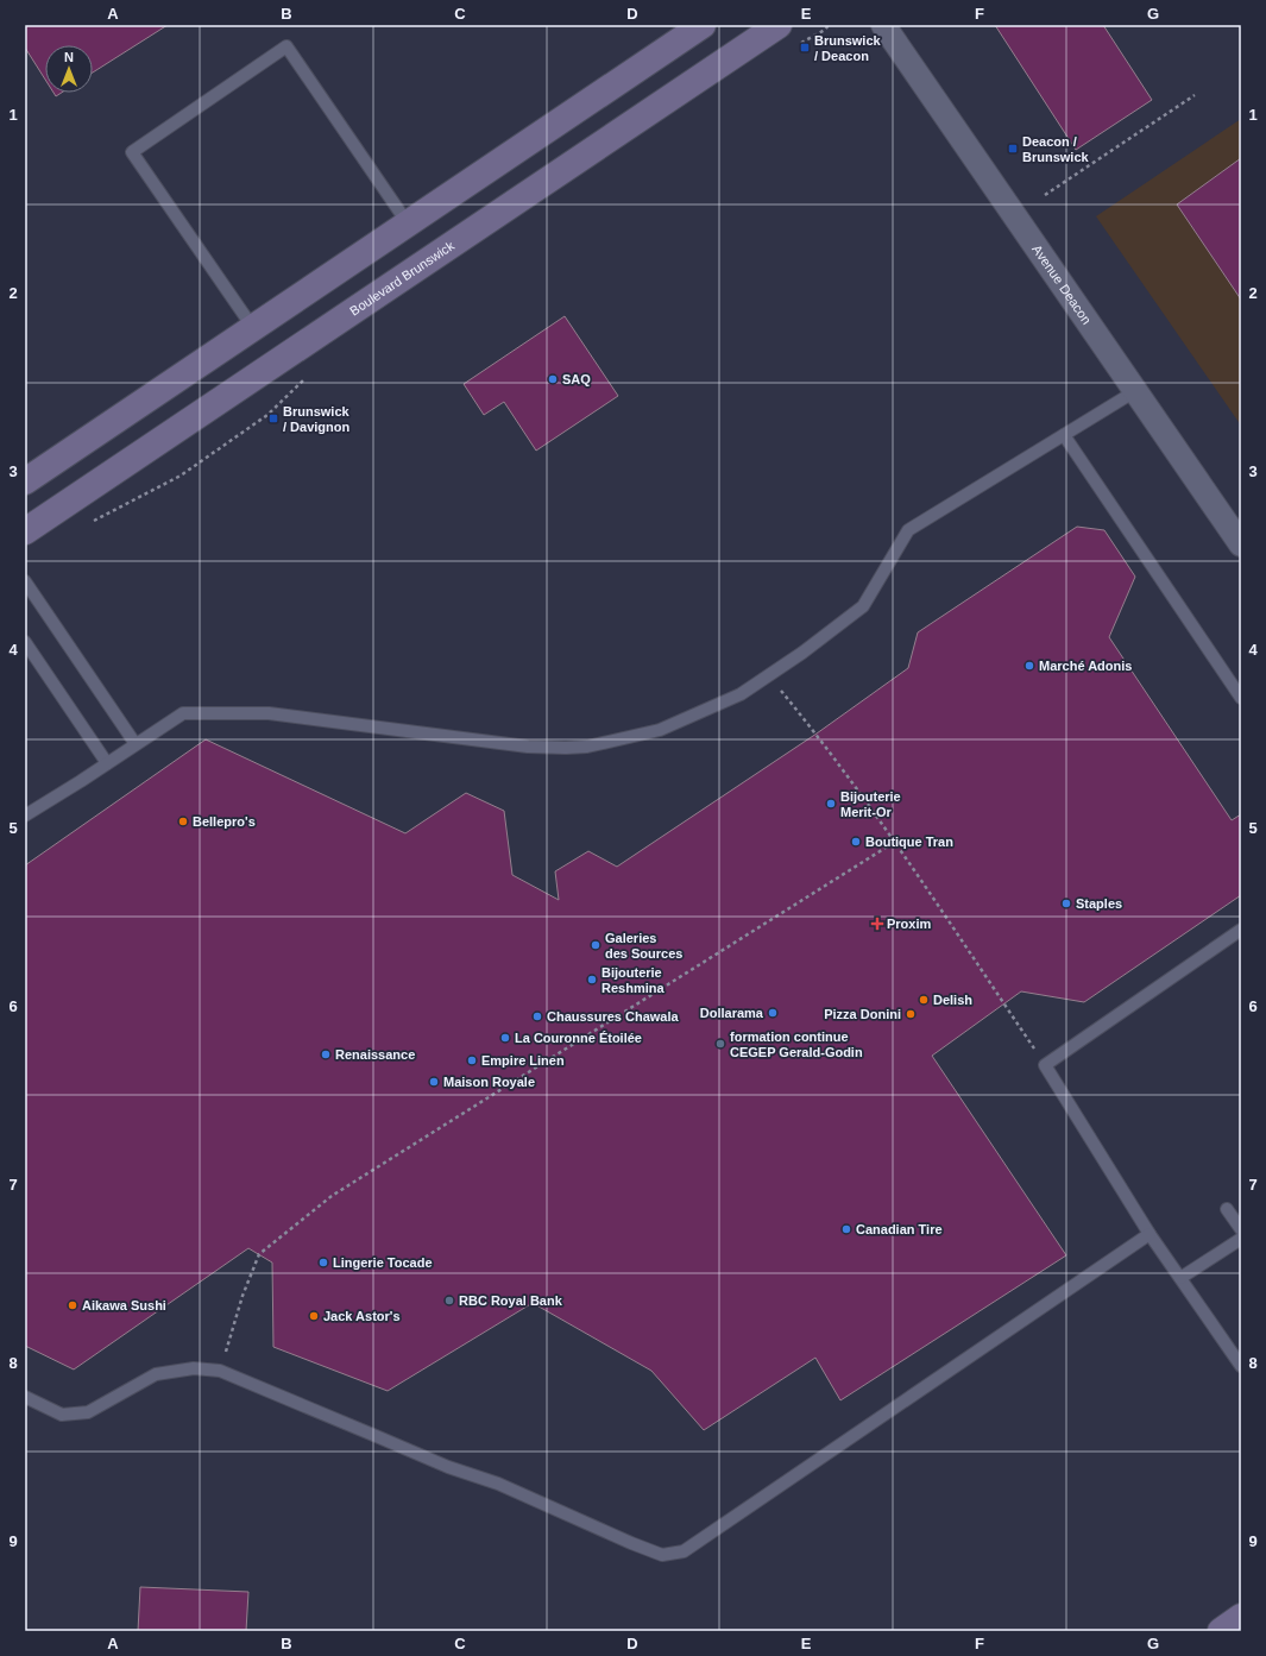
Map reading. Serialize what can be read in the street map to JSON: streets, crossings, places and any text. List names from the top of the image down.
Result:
{
  "streets": {
    "street": ["Boulevard Brunswick", "Avenue Deacon"]
  },
  "places": {
    "transit": ["Brunswick / Deacon", "Deacon / Brunswick", "Brunswick / Davignon"],
    "other": [
      "SAQ",
      "Marché Adonis",
      "Bijouterie Merit-Or",
      "Bellepro's",
      "Boutique Tran",
      "Staples",
      "Galeries des Sources",
      "Bijouterie Reshmina",
      "Delish",
      "Dollarama",
      "Pizza Donini",
      "Chaussures Chawala",
      "La Couronne Étoilée",
      "formation continue CEGEP Gerald-Godin",
      "Renaissance",
      "Empire Linen",
      "Maison Royale",
      "Canadian Tire",
      "Lingerie Tocade",
      "RBC Royal Bank",
      "Aikawa Sushi",
      "Jack Astor's"
    ],
    "health": ["Proxim"]
  },
  "north": "top",
  "grid": {
    "columns": [
      "A",
      "B",
      "C",
      "D",
      "E",
      "F",
      "G"
    ],
    "rows": [
      "1",
      "2",
      "3",
      "4",
      "5",
      "6",
      "7",
      "8",
      "9"
    ]
  }
}
